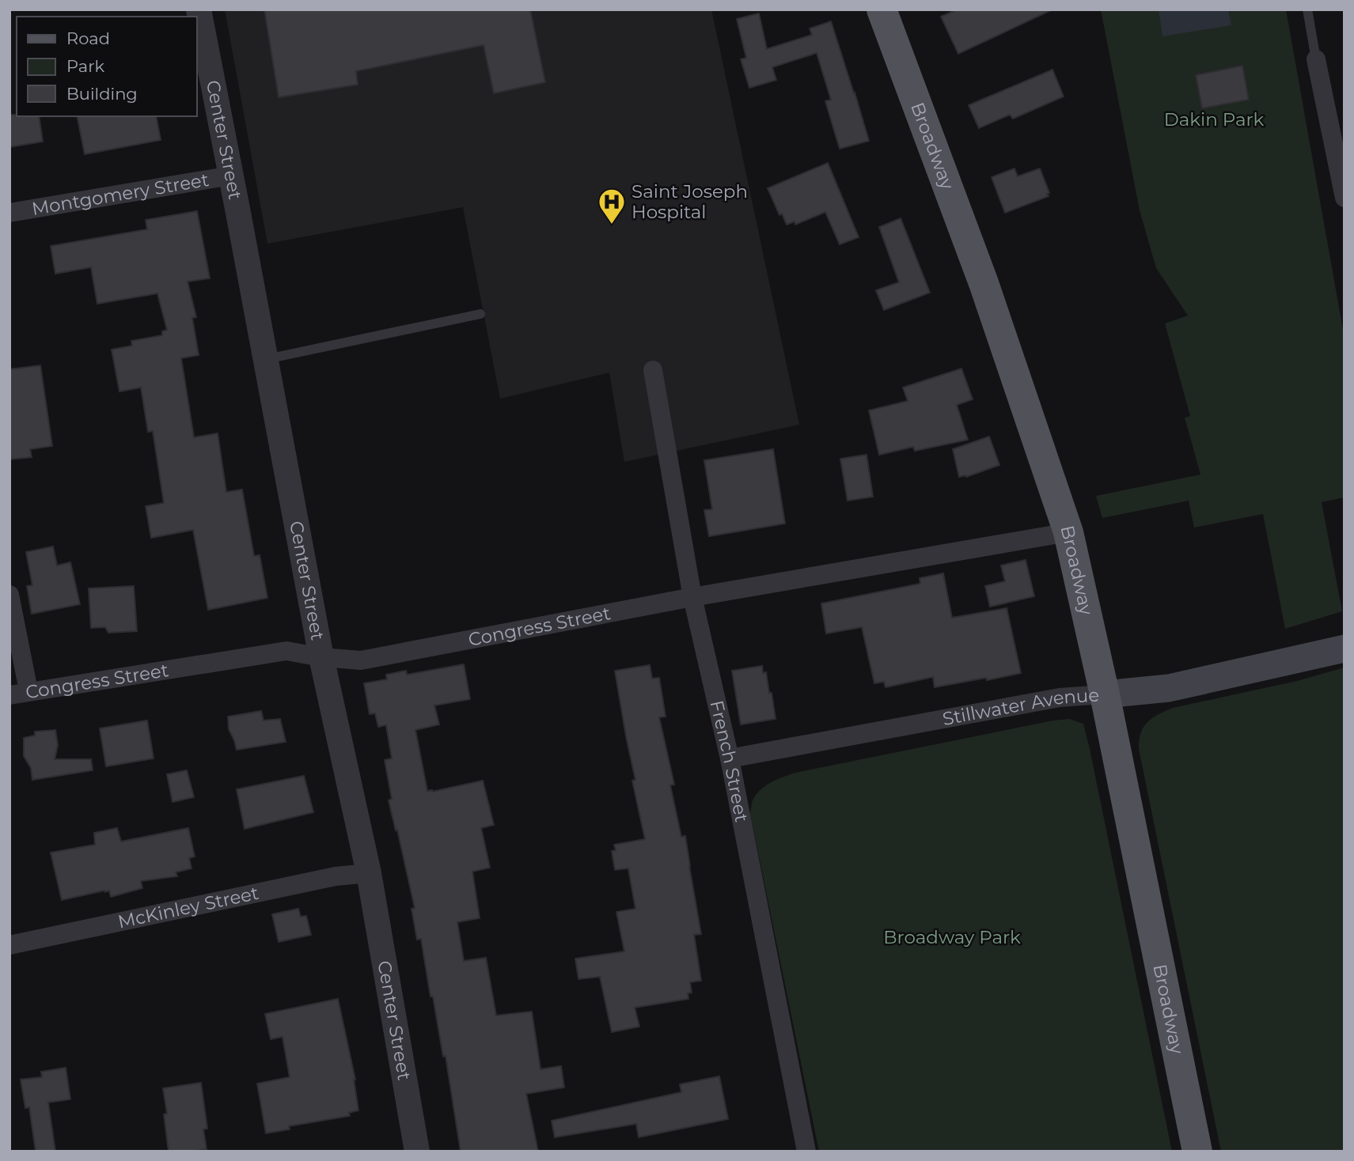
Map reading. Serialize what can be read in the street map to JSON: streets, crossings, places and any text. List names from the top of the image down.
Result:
{
  "streets": {
    "main road": ["Broadway", "Stillwater Avenue"],
    "street": [
      "Center Street",
      "Montgomery Street",
      "Congress Street",
      "French Street",
      "McKinley Street"
    ]
  },
  "crossings": [
    ["Center Street", "Montgomery Street"],
    ["Center Street", "Congress Street"],
    ["Center Street", "McKinley Street"],
    ["Broadway", "Congress Street"],
    ["Broadway", "Stillwater Avenue"],
    ["Congress Street", "French Street"],
    ["Stillwater Avenue", "French Street"]
  ],
  "parks": ["Dakin Park", "Broadway Park"],
  "places": {
    "hospital": ["Saint Joseph Hospital"]
  },
  "legend": ["Road", "Park", "Building"]
}
